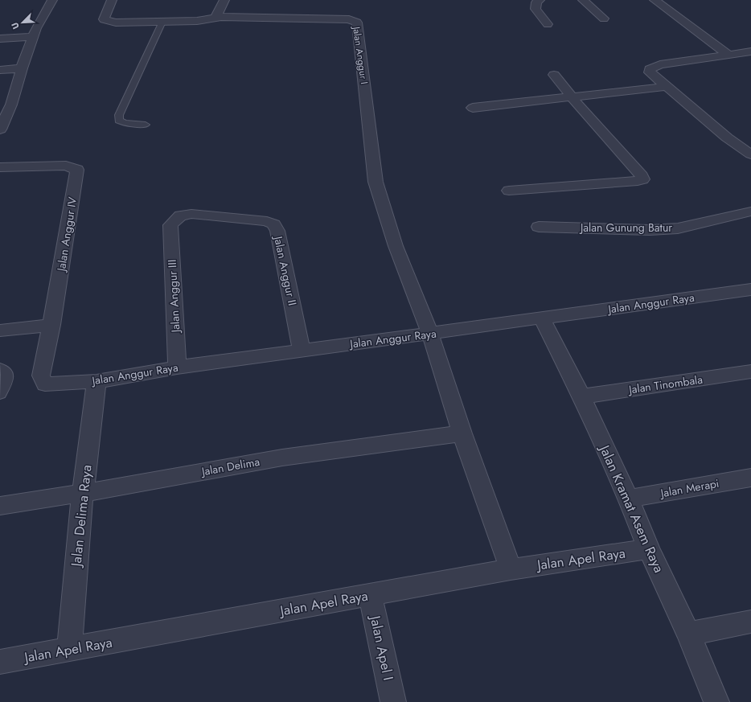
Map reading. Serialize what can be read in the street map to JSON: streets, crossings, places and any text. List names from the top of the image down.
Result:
{
  "streets": {
    "street": [
      "Jalan Anggur I",
      "Jalan Gunung Batur",
      "Jalan Anggur IV",
      "Jalan Anggur II",
      "Jalan Anggur III",
      "Jalan Anggur Raya",
      "Jalan Tinombala",
      "Jalan Delima",
      "Jalan Merapi",
      "Jalan Kramat Asem Raya",
      "Jalan Delima Raya",
      "Jalan Apel Raya",
      "Jalan Apel I"
    ]
  },
  "crossings": [
    ["Jalan Anggur I", "Jalan Anggur Raya"],
    ["Jalan Anggur IV", "Jalan Anggur Raya"],
    ["Jalan Anggur II", "Jalan Anggur III"],
    ["Jalan Anggur II", "Jalan Anggur Raya"],
    ["Jalan Anggur III", "Jalan Anggur Raya"],
    ["Jalan Anggur Raya", "Jalan Kramat Asem Raya"],
    ["Jalan Anggur Raya", "Jalan Delima Raya"],
    ["Jalan Tinombala", "Jalan Kramat Asem Raya"],
    ["Jalan Delima", "Jalan Delima Raya"],
    ["Jalan Merapi", "Jalan Kramat Asem Raya"],
    ["Jalan Kramat Asem Raya", "Jalan Apel Raya"],
    ["Jalan Delima Raya", "Jalan Apel Raya"],
    ["Jalan Apel Raya", "Jalan Apel I"]
  ],
  "north": "bottom left"
}
